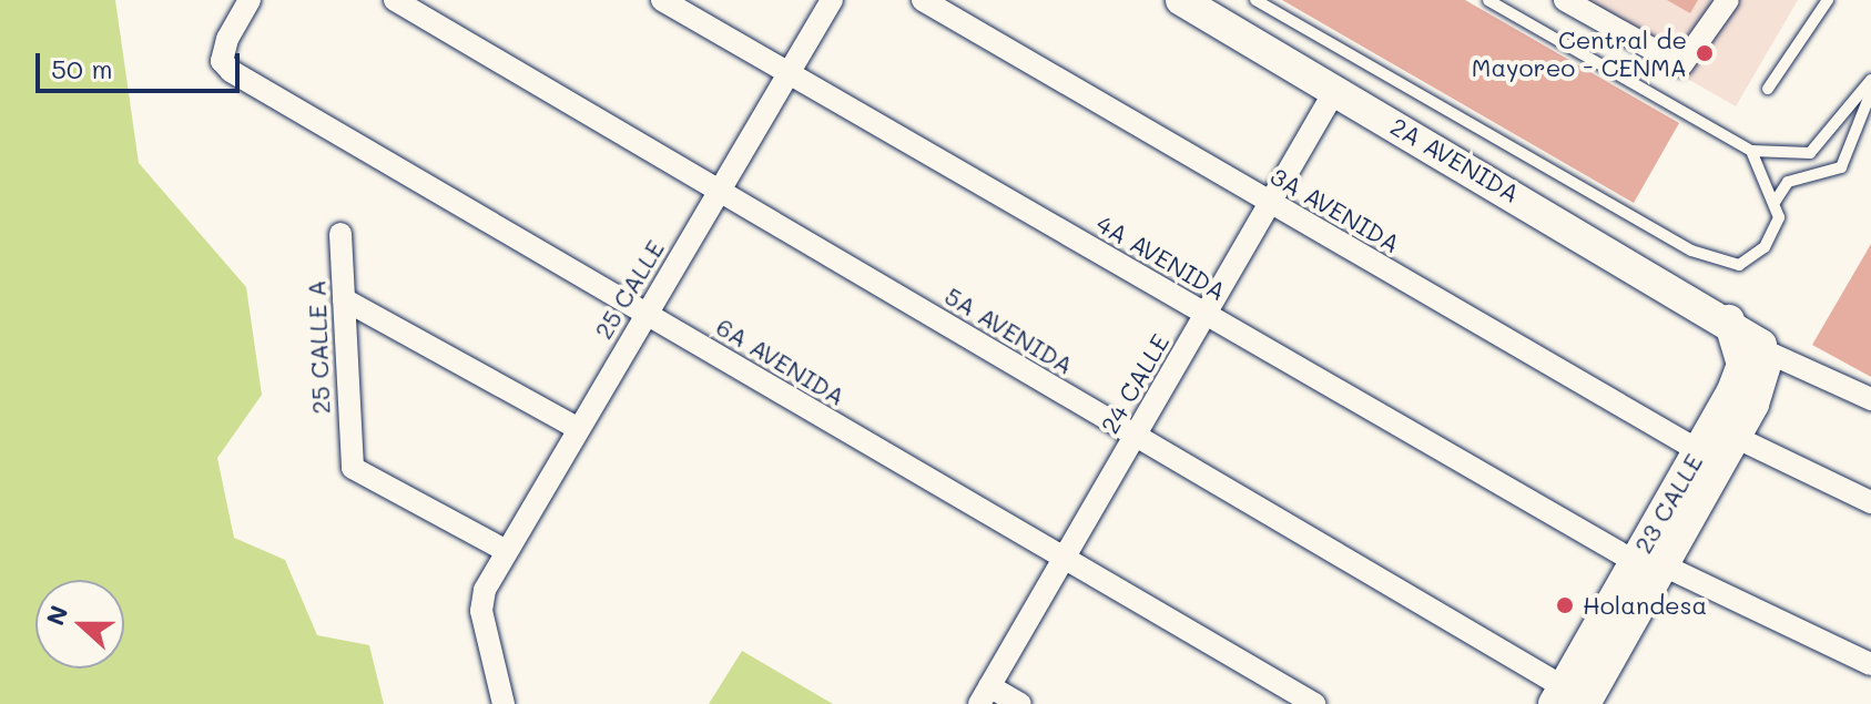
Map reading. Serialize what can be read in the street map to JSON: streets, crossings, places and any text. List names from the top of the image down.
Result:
{
  "streets": {
    "main road": ["2A AVENIDA", "23 CALLE"],
    "street": [
      "3A AVENIDA",
      "4A AVENIDA",
      "25 CALLE",
      "5A AVENIDA",
      "25 CALLE A",
      "6A AVENIDA",
      "24 CALLE"
    ]
  },
  "crossings": [
    ["2A AVENIDA", "24 CALLE"],
    ["2A AVENIDA", "23 CALLE"],
    ["3A AVENIDA", "24 CALLE"],
    ["3A AVENIDA", "23 CALLE"],
    ["4A AVENIDA", "25 CALLE"],
    ["4A AVENIDA", "24 CALLE"],
    ["4A AVENIDA", "23 CALLE"],
    ["25 CALLE", "5A AVENIDA"],
    ["25 CALLE", "25 CALLE A"],
    ["25 CALLE", "6A AVENIDA"],
    ["5A AVENIDA", "24 CALLE"],
    ["5A AVENIDA", "23 CALLE"],
    ["6A AVENIDA", "24 CALLE"]
  ],
  "places": ["Central de Mayoreo - CENMA", "Holandesa"],
  "scale_bar": "50 m",
  "north": "left"
}
